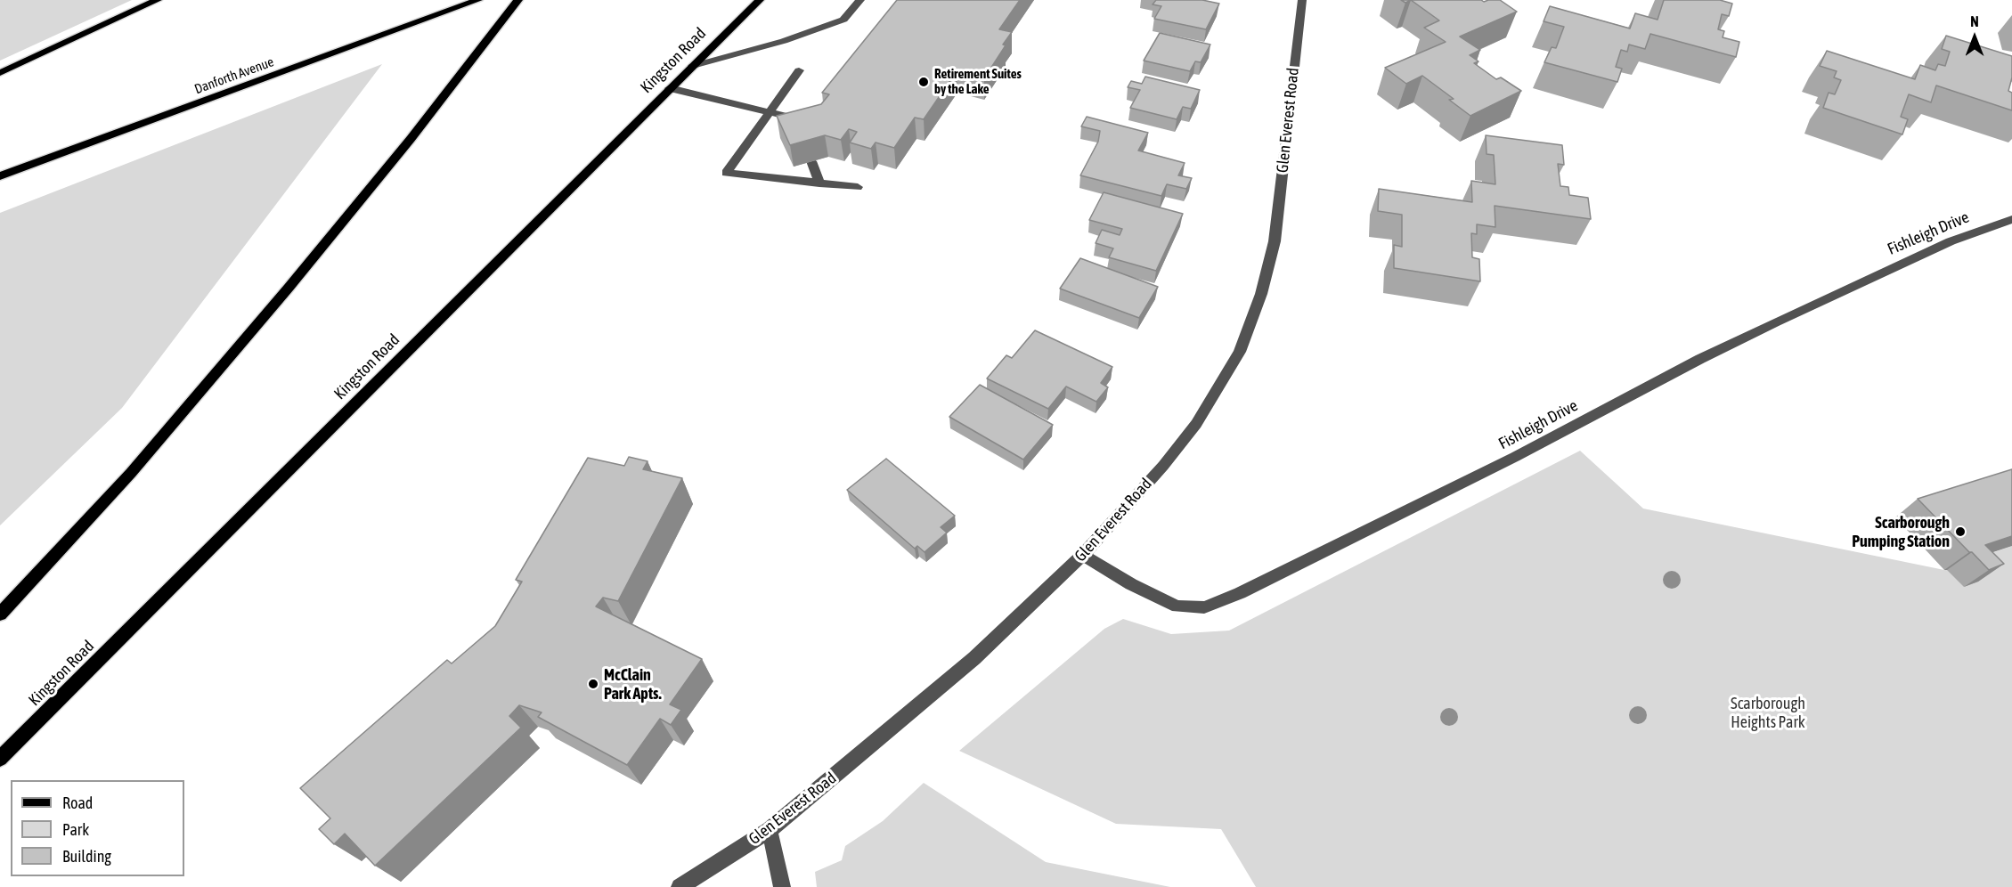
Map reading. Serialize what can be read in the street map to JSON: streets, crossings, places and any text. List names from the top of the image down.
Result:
{
  "streets": {
    "main road": ["Kingston Road", "Danforth Avenue"],
    "street": ["Glen Everest Road", "Fishleigh Drive"]
  },
  "crossings": [
    ["Glen Everest Road", "Fishleigh Drive"]
  ],
  "parks": ["Scarborough Heights Park"],
  "places": ["Retirement Suites by the Lake", "Scarborough Pumping Station", "McClain Park Apts."],
  "legend": ["Road", "Park", "Building"],
  "north": "top"
}
